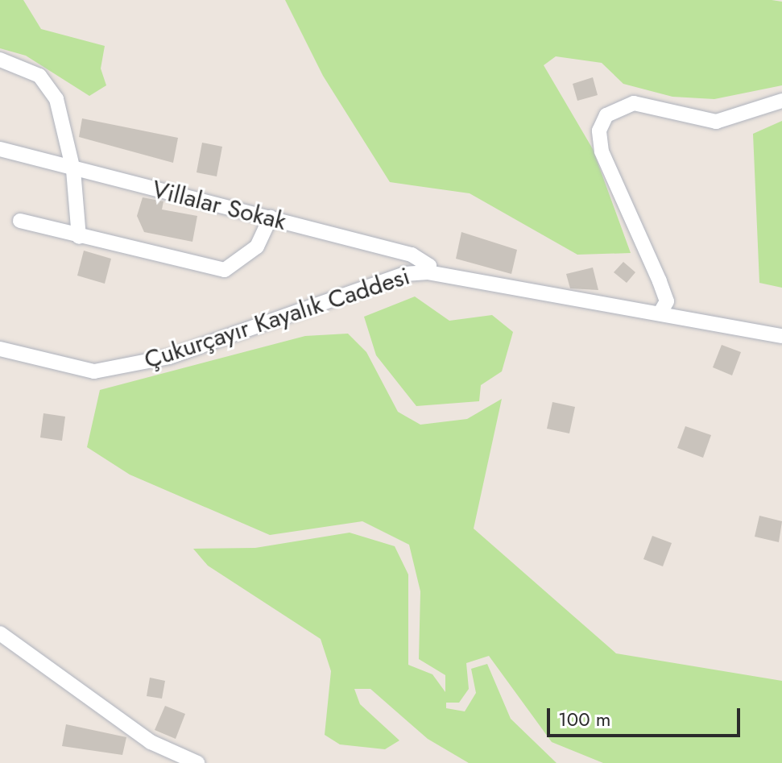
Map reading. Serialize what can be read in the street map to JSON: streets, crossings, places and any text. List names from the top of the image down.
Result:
{
  "streets": {
    "street": ["Villalar Sokak", "Çukurçayır Kayalık Caddesi"]
  },
  "crossings": [
    ["Villalar Sokak", "Çukurçayır Kayalık Caddesi"]
  ],
  "scale_bar": "100 m"
}
